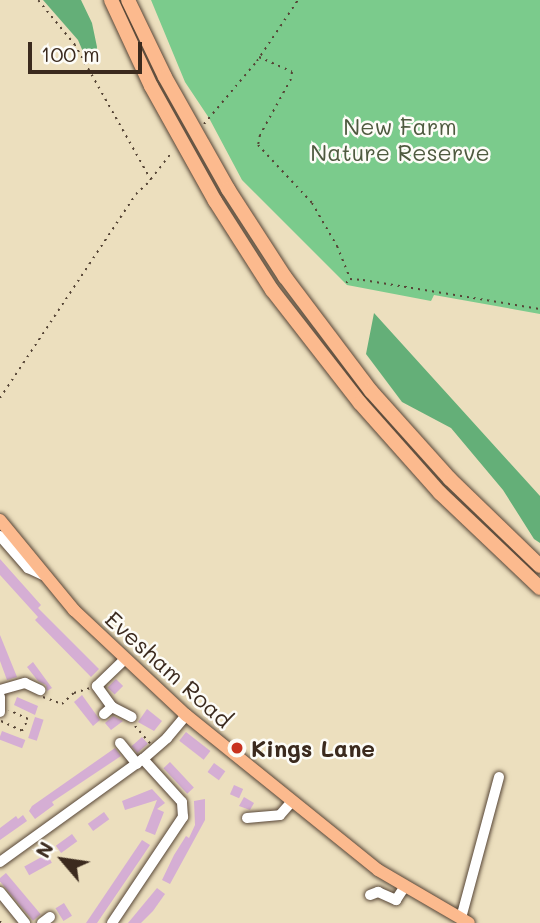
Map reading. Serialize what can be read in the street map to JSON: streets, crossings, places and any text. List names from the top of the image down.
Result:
{
  "streets": {
    "main road": ["Evesham Road"]
  },
  "parks": ["New Farm Nature Reserve"],
  "places": ["Kings Lane"],
  "scale_bar": "100 m",
  "north": "top left"
}
